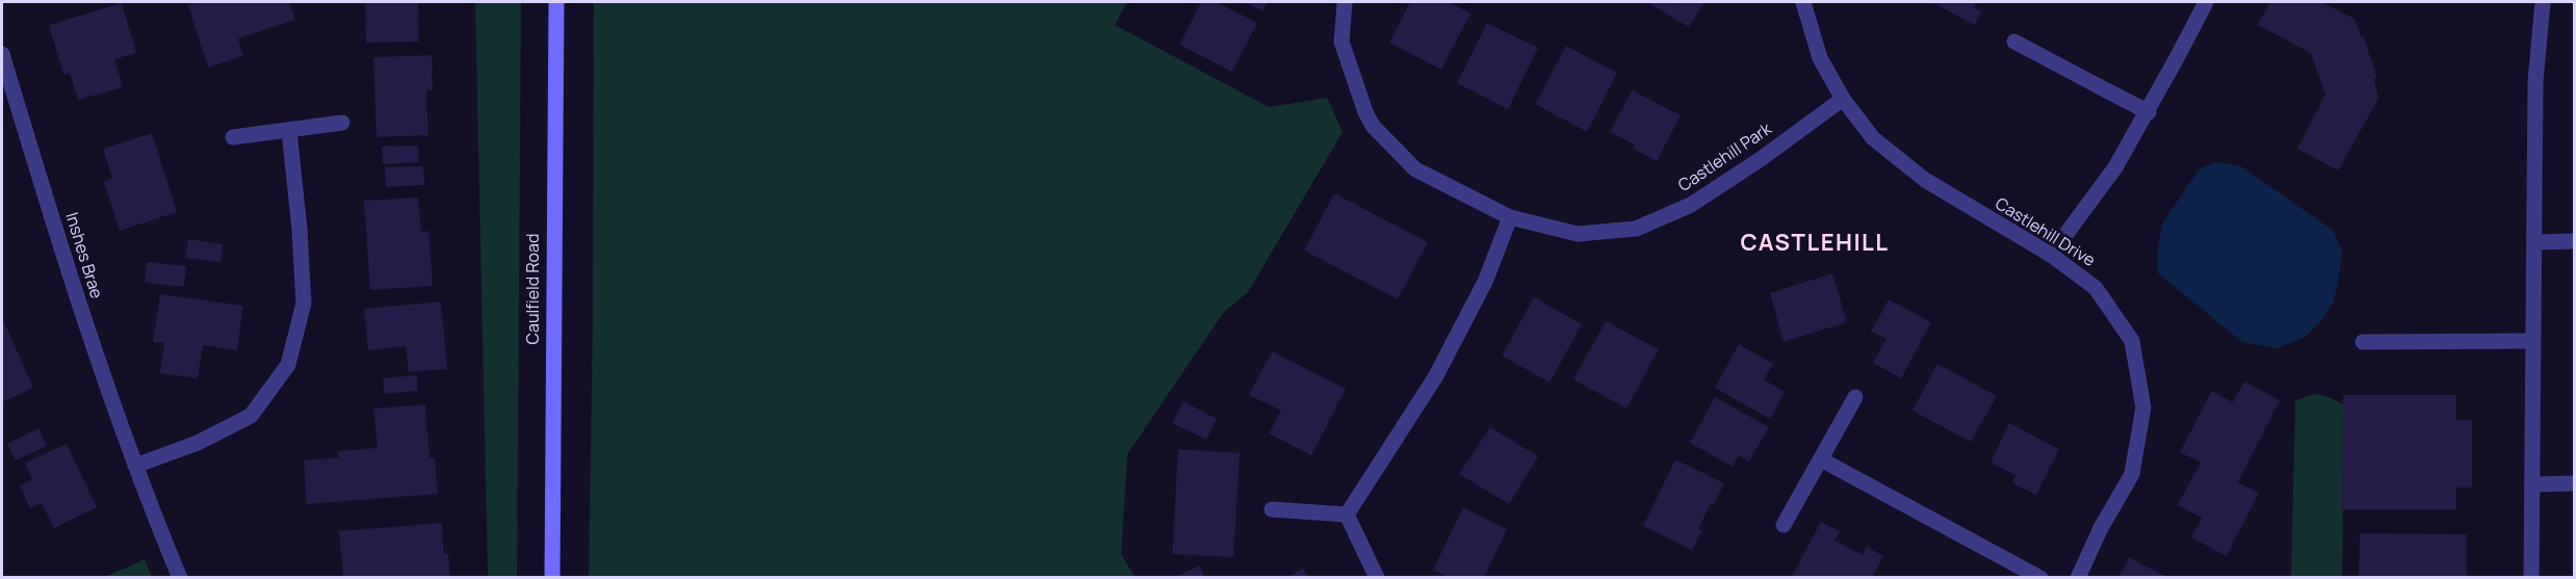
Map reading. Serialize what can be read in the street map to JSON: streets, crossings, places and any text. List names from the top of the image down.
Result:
{
  "streets": {
    "street": [
      "Castlehill Park",
      "Castlehill Drive",
      "Inshes Brae",
      "Caulfield Road"
    ]
  },
  "crossings": [
    ["Castlehill Park", "Castlehill Drive"]
  ],
  "districts": ["CASTLEHILL"]
}
